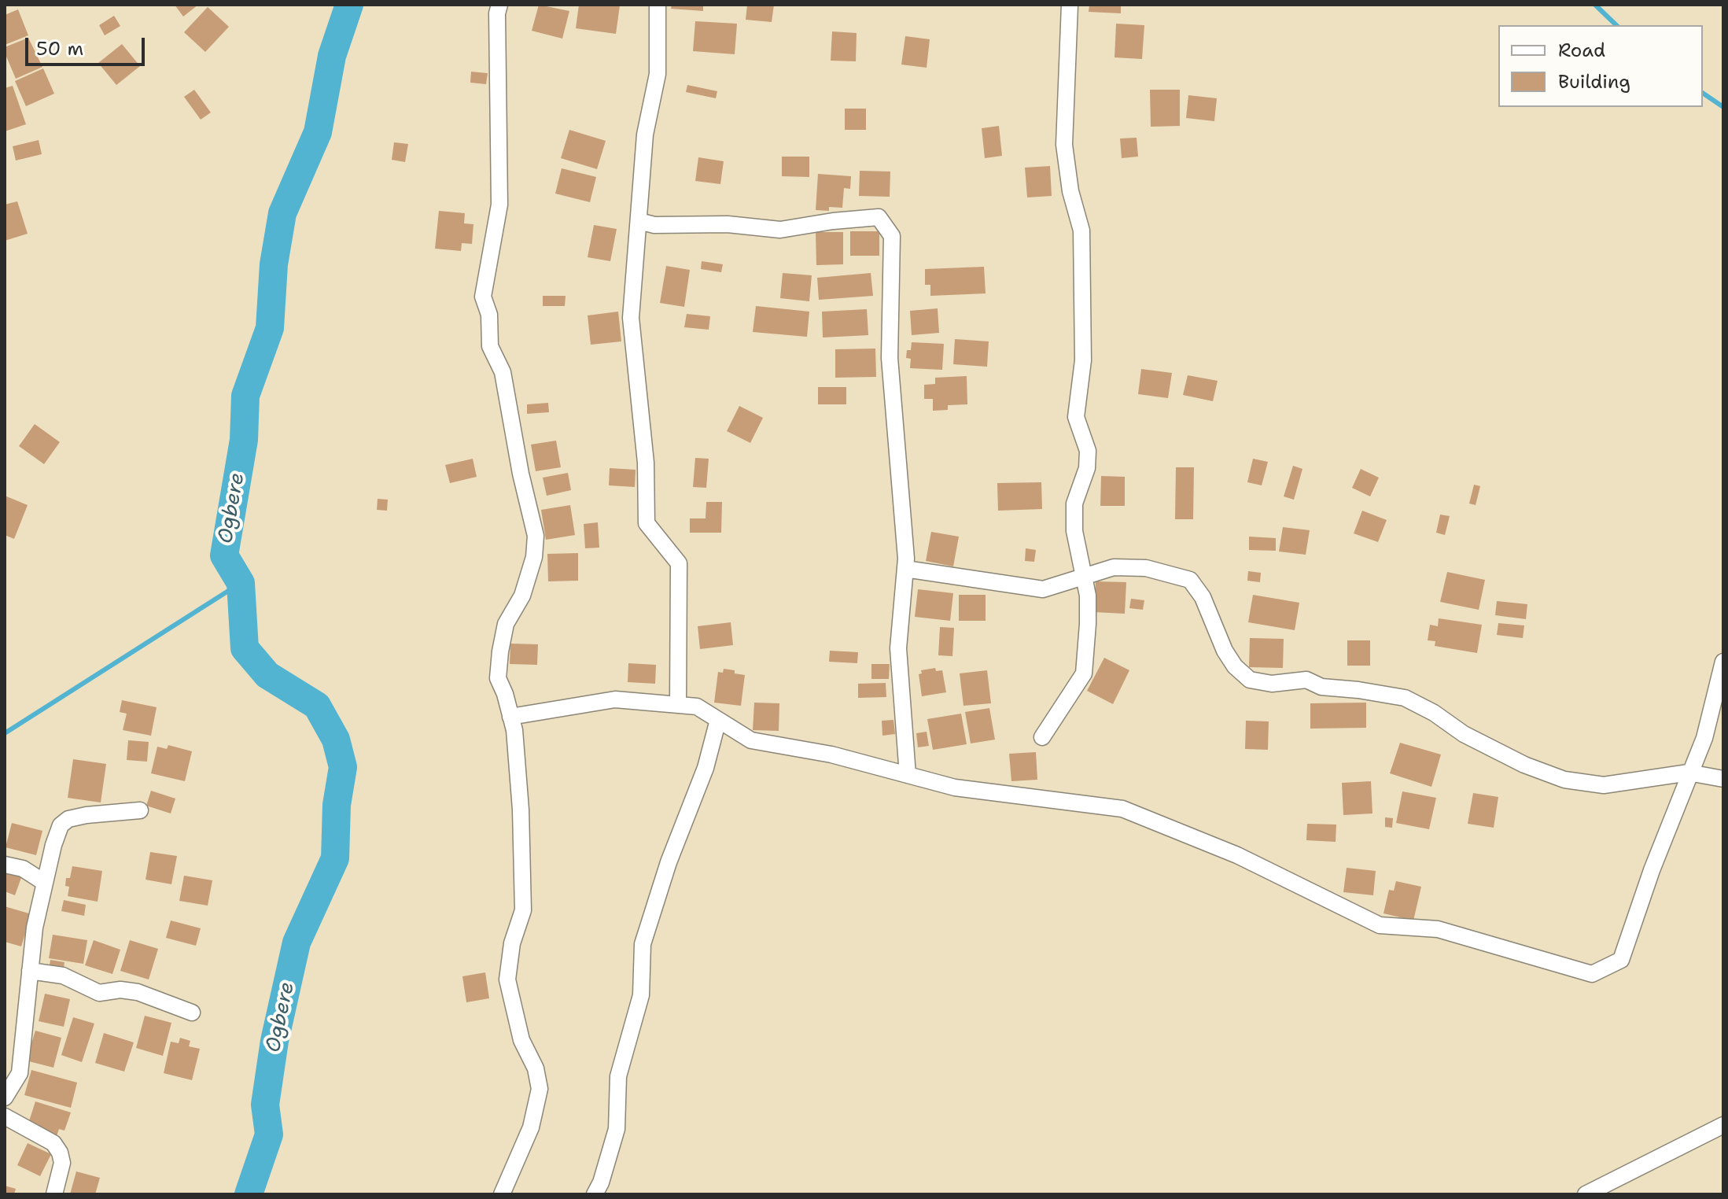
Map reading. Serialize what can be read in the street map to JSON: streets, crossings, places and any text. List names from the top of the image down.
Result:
{
  "water": ["Ogbere"],
  "legend": ["Road", "Building"],
  "scale_bar": "50 m"
}
